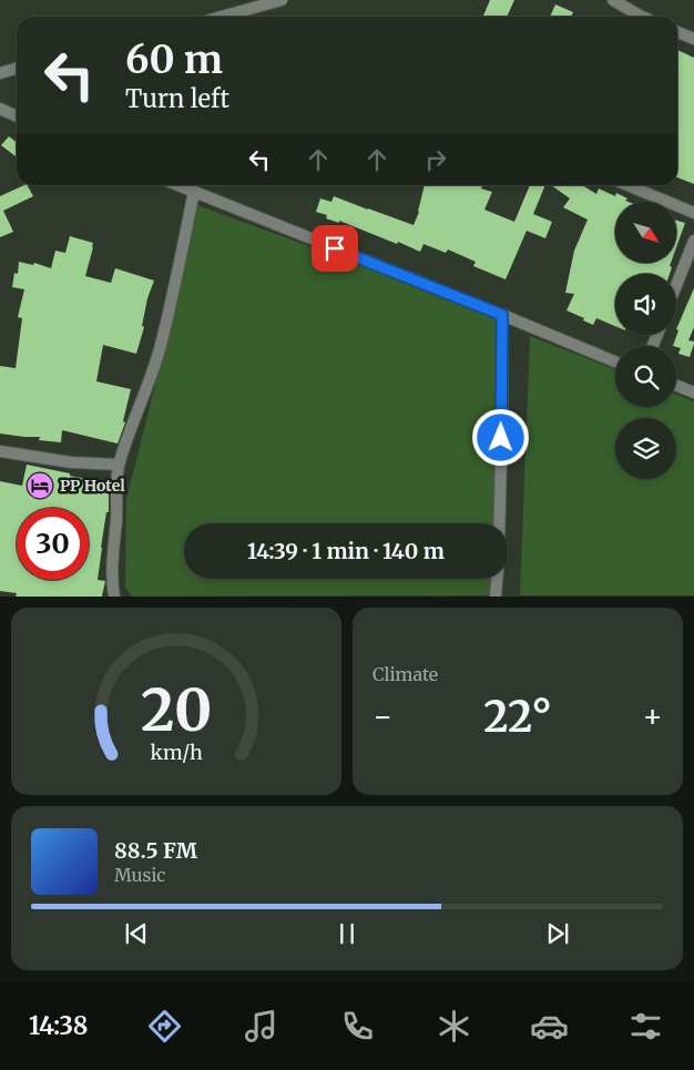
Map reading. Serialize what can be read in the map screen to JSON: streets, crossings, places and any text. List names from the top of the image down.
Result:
{
  "places": {
    "hotel": ["PP Hotel"]
  },
  "north": "bottom right",
  "page": {
    "turn": ["60 m", "Turn left"],
    "limit": "30",
    "trip": "14:39 · 1 min · 140 m",
    "tile": "Climate",
    "heat": ["−", "22°", "+"],
    "song": ["88.5 FM", "Music"],
    "tabs": "14:38",
    "gauge": ["20", "km/h"]
  }
}
